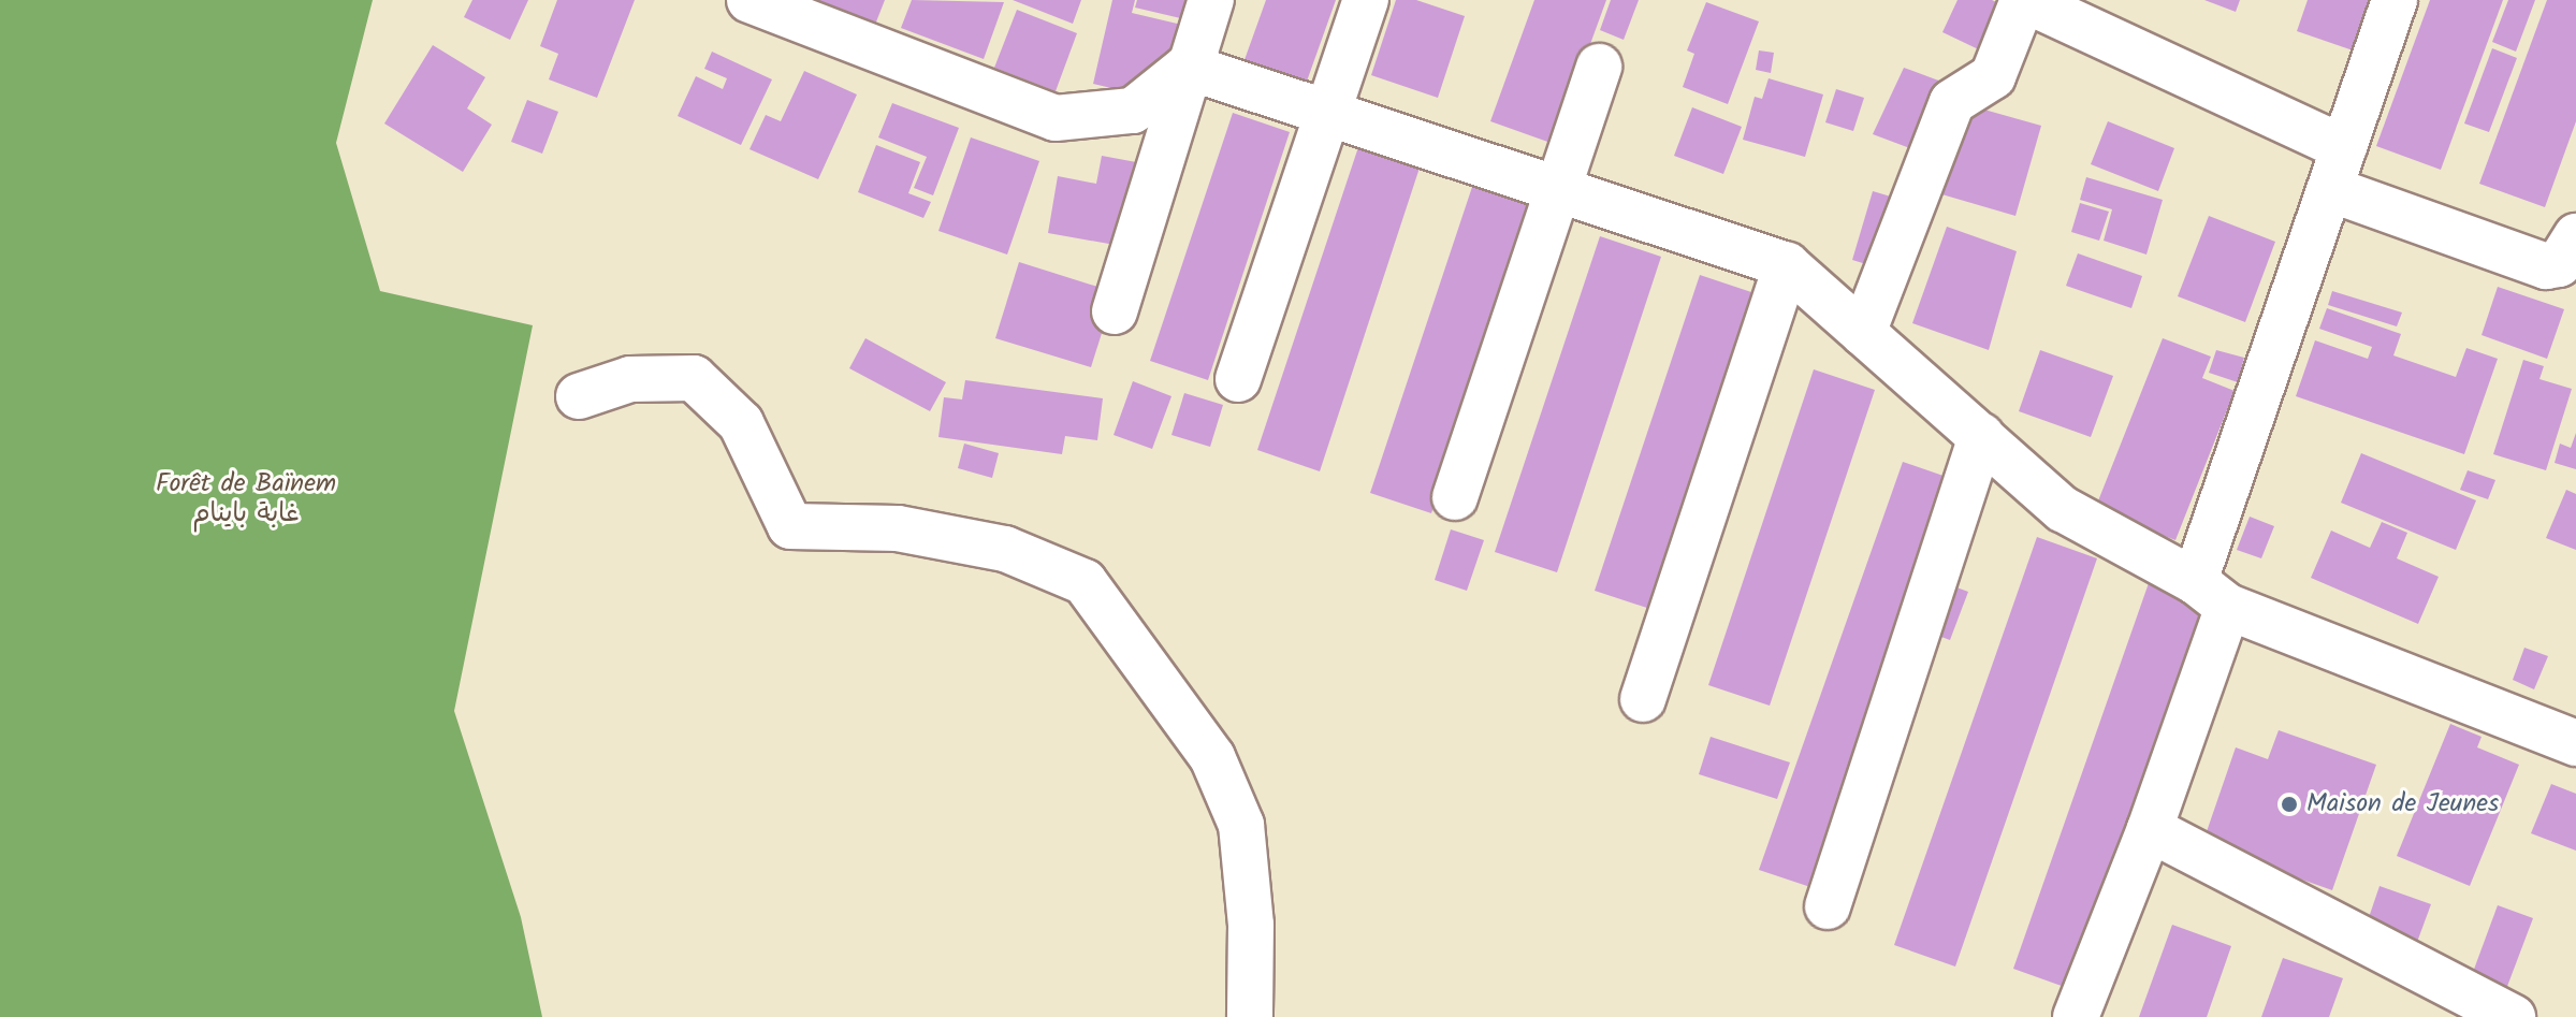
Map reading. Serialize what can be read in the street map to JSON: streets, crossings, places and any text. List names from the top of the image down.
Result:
{
  "parks": ["Forêt de Baïnem غابة باينام"],
  "places": ["Maison de Jeunes"]
}
